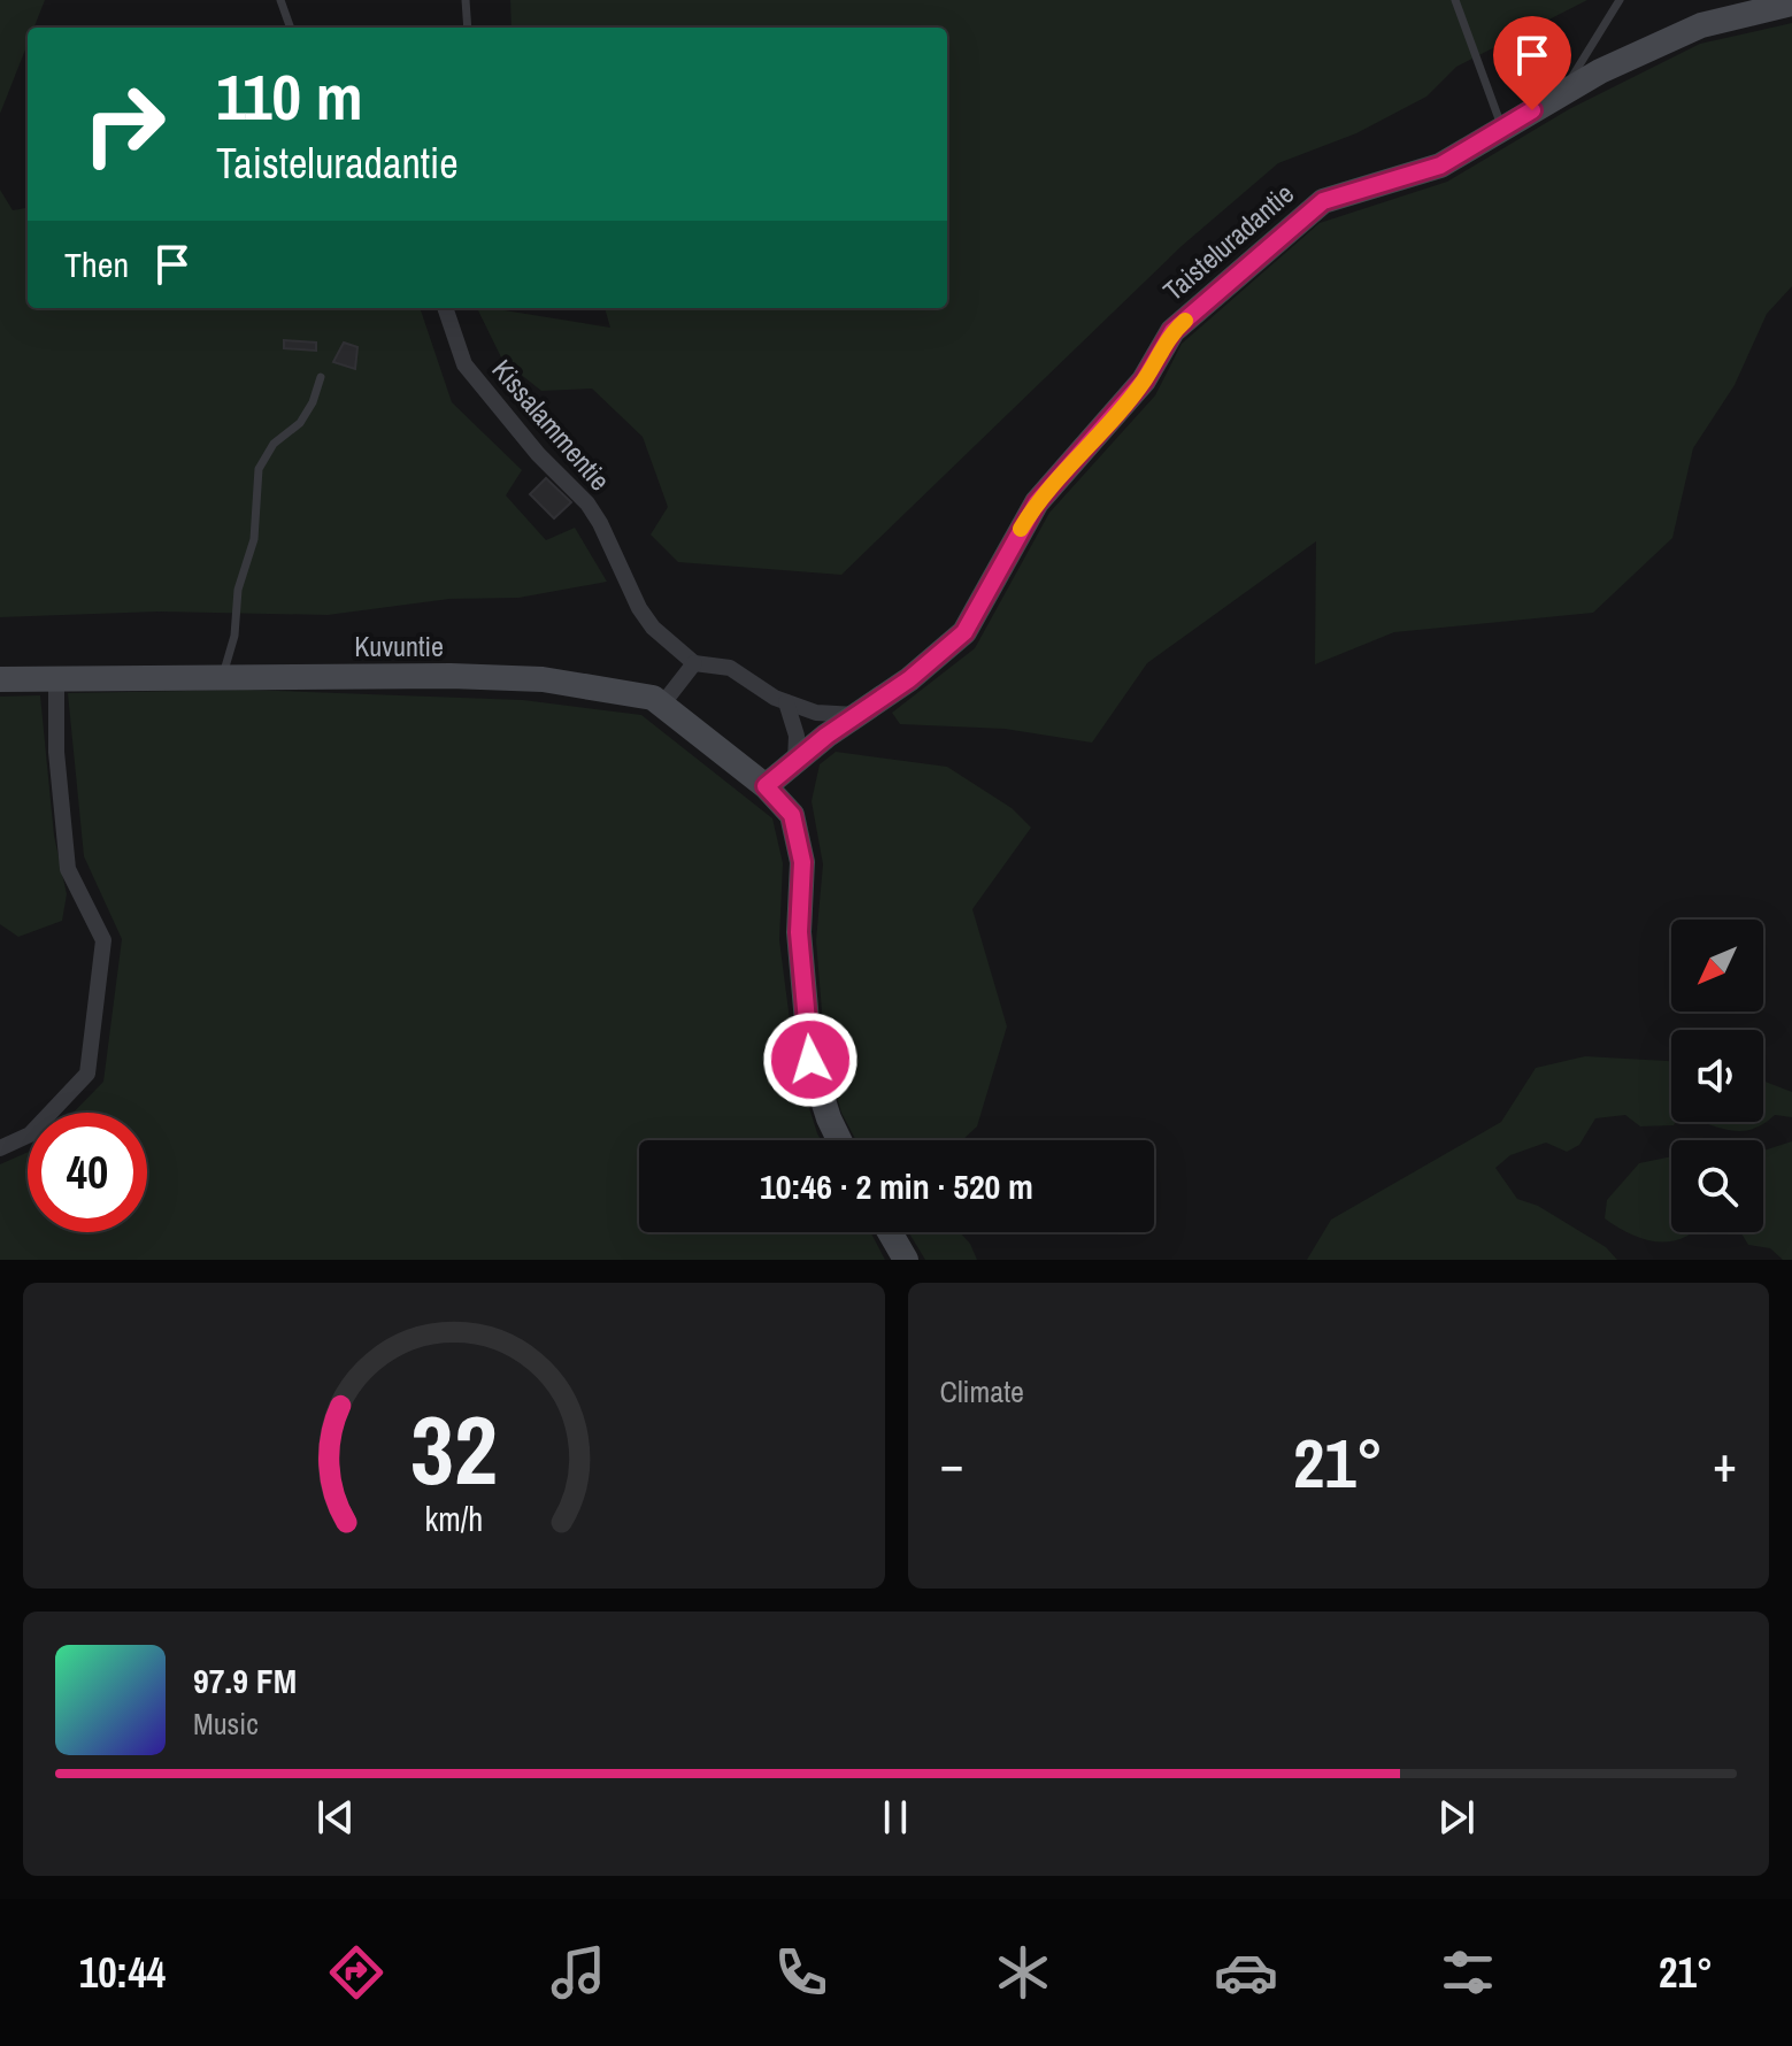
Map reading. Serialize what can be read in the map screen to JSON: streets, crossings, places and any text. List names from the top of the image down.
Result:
{
  "streets": {
    "street": ["Taisteluradantie", "Kissalammentie", "Kuvuntie"]
  },
  "crossings": [
    ["Taisteluradantie", "Kuvuntie"]
  ],
  "north": "bottom left",
  "page": {
    "turn": ["110 m", "Taisteluradantie"],
    "then": "Then",
    "limit": "40",
    "trip": "10:46 · 2 min · 520 m",
    "tile": "Climate",
    "heat": ["−", "21°", "+"],
    "song": ["97.9 FM", "Music"],
    "tabs": ["10:44", "21°"],
    "gauge": ["32", "km/h"]
  }
}
